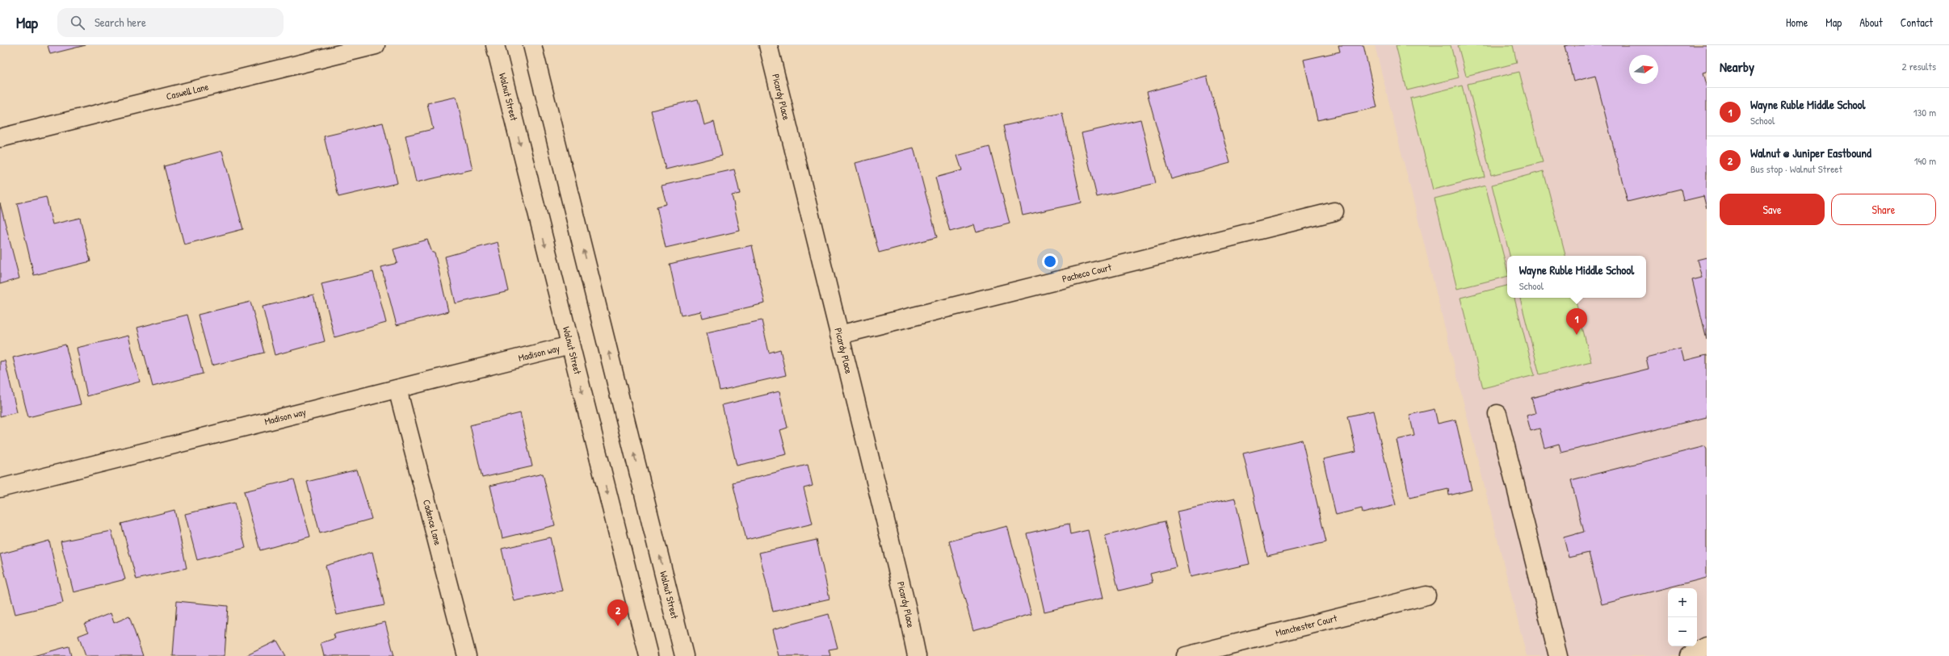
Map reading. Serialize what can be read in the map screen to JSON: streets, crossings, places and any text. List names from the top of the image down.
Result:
{
  "streets": {
    "street": [
      "Caswell Lane",
      "Walnut Street",
      "Picardy Place",
      "Pacheco Court",
      "Madison way",
      "Cadence Lane",
      "Manchester Court"
    ]
  },
  "crossings": [
    ["Walnut Street", "Madison way"],
    ["Picardy Place", "Pacheco Court"],
    ["Madison way", "Cadence Lane"]
  ],
  "north": "right",
  "page": {
    "header": "Map",
    "search": "Search here",
    "nav": [
      "Home",
      "Map",
      "About",
      "Contact"
    ],
    "heading": ["Nearby", "2 results"],
    "list": [
      {
        "mark": "1",
        "name": "Wayne Ruble Middle School",
        "note": "School",
        "value": "130 m"
      },
      {
        "mark": "2",
        "name": "Walnut @ Juniper Eastbound",
        "note": "Bus stop · Walnut Street",
        "value": "140 m"
      }
    ],
    "buttons": ["Save", "Share"],
    "popup": ["Wayne Ruble Middle School", "School"],
    "pins": ["1", "2"],
    "map_buttons": ["+", "−"]
  }
}
